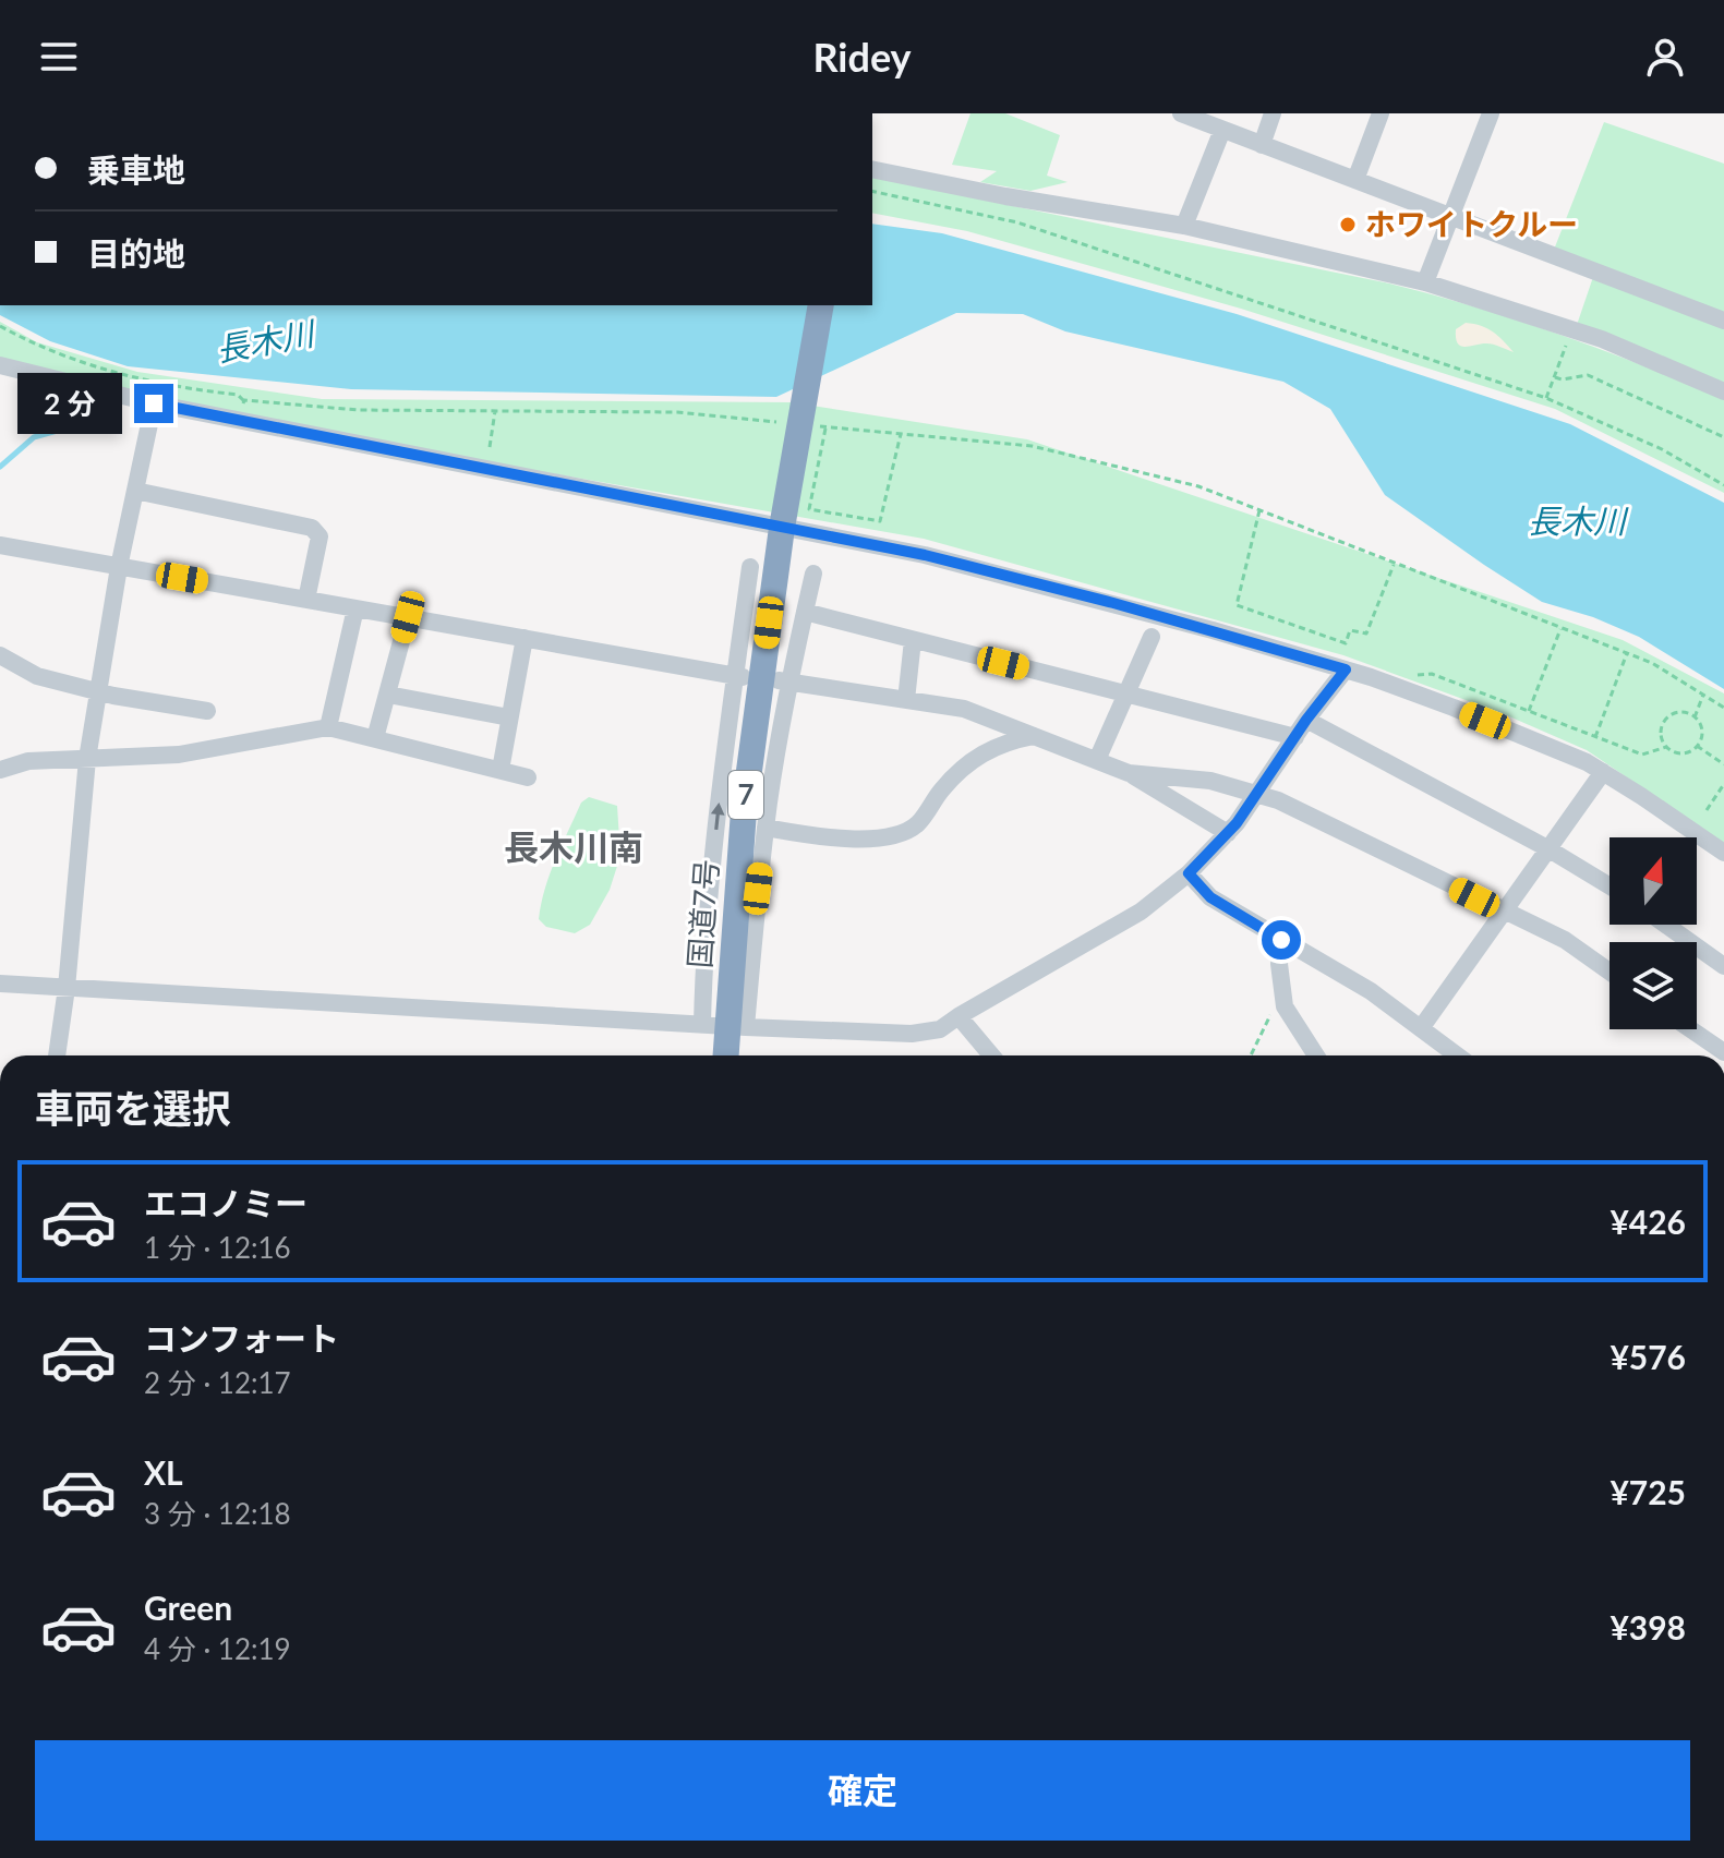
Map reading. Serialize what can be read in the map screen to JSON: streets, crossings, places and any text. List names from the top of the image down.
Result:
{
  "streets": {
    "highway": ["7", "国道7号"]
  },
  "districts": ["長木川南"],
  "water": ["長木川"],
  "places": ["ホワイトクルー"],
  "north": "top",
  "page": {
    "header": "Ridey",
    "banner": ["乗車地", "目的地"],
    "bubble": "2 分",
    "heading": "車両を選択",
    "list": [
      {
        "name": "エコノミー",
        "note": "1 分 · 12:16",
        "value": "¥426"
      },
      {
        "name": "コンフォート",
        "note": "2 分 · 12:17",
        "value": "¥576"
      },
      {
        "name": "XL",
        "note": "3 分 · 12:18",
        "value": "¥725"
      },
      {
        "name": "Green",
        "note": "4 分 · 12:19",
        "value": "¥398"
      }
    ],
    "buttons": "確定"
  }
}
